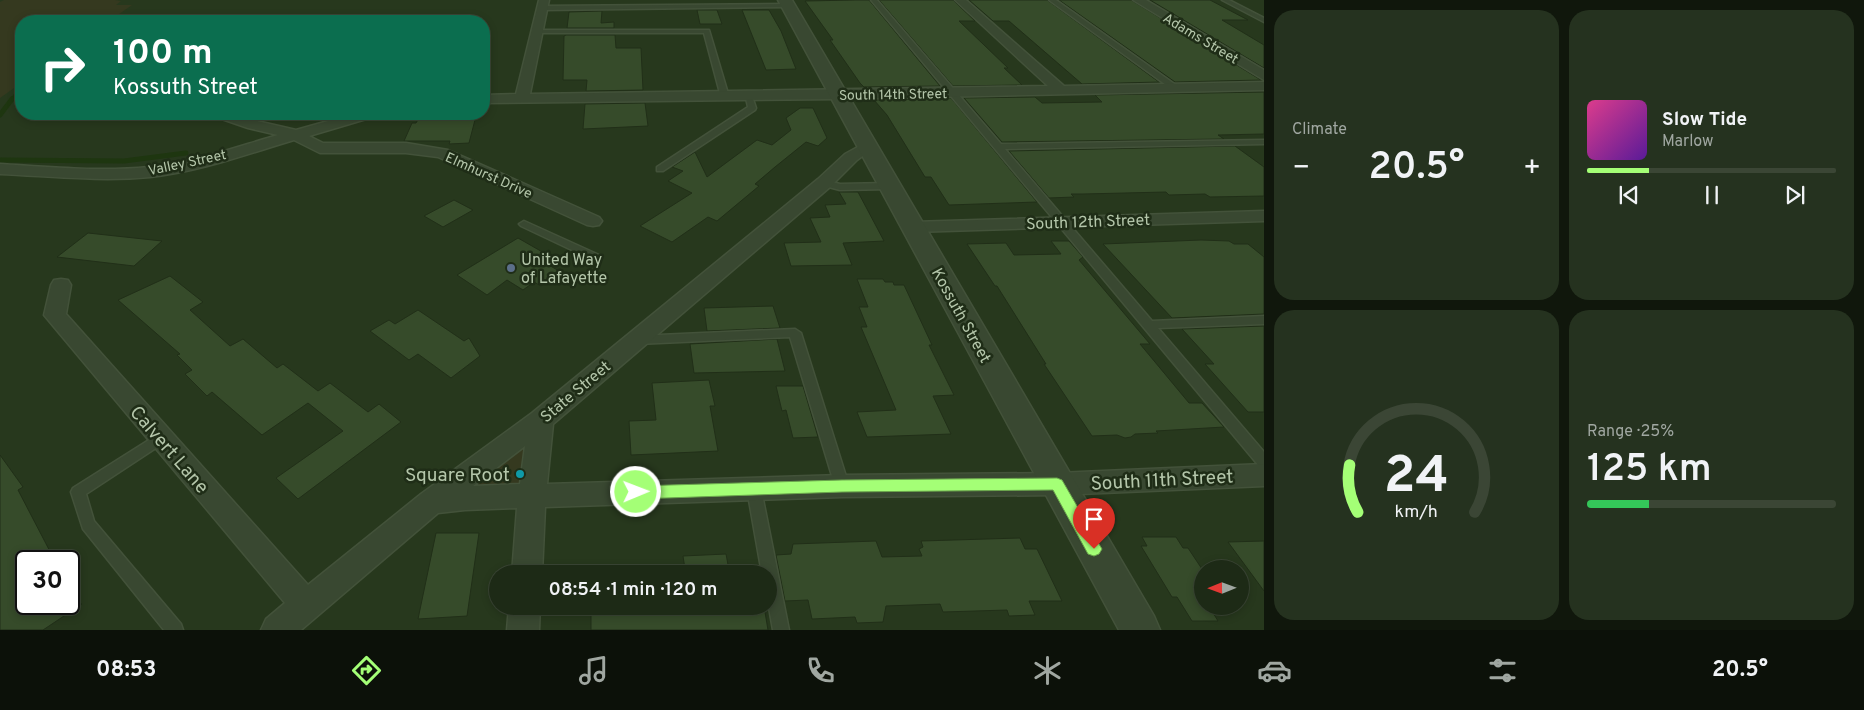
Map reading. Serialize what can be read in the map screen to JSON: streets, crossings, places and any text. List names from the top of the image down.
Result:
{
  "streets": {
    "street": [
      "Adams Street",
      "South 14th Street",
      "Valley Street",
      "Elmhurst Drive",
      "South 12th Street",
      "Kossuth Street",
      "State Street",
      "Calvert Lane",
      "South 11th Street"
    ]
  },
  "crossings": [
    ["South 14th Street", "Kossuth Street"],
    ["Valley Street", "Elmhurst Drive"],
    ["South 12th Street", "Kossuth Street"],
    ["Kossuth Street", "State Street"],
    ["Kossuth Street", "South 11th Street"],
    ["State Street", "Calvert Lane"],
    ["State Street", "South 11th Street"]
  ],
  "places": ["United Way of Lafayette", "Square Root"],
  "north": "left",
  "page": {
    "tile": [
      "Climate",
      ["Range · 25%", "125 km"]
    ],
    "turn": ["100 m", "Kossuth Street"],
    "song": ["Slow Tide", "Marlow"],
    "heat": ["−", "20.5°", "+"],
    "limit": "30",
    "trip": "08:54 · 1 min · 120 m",
    "tabs": ["08:53", "20.5°"],
    "gauge": ["24", "km/h"]
  }
}
